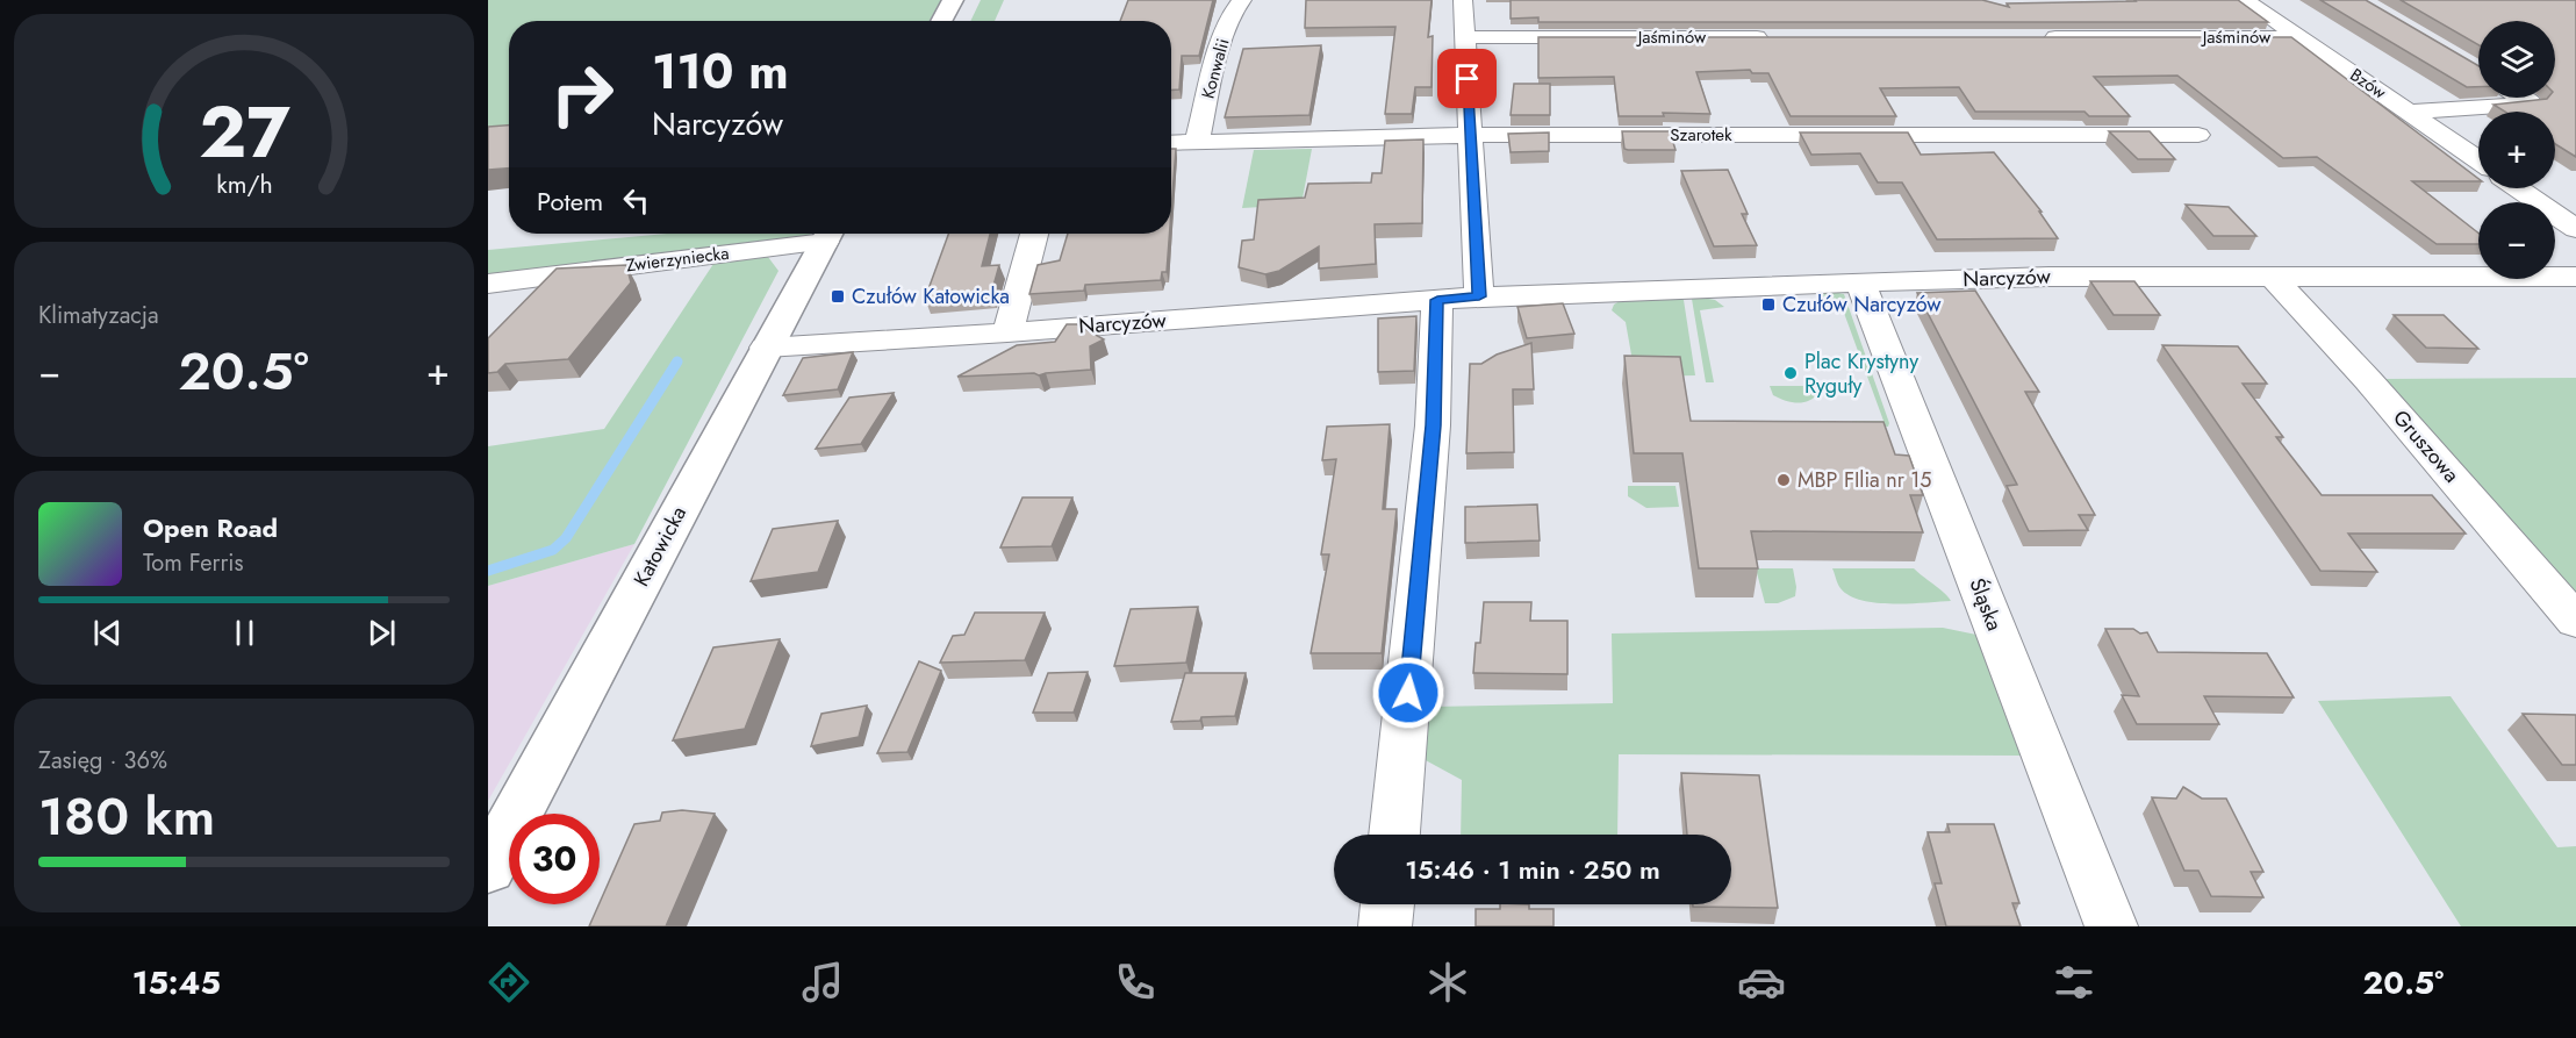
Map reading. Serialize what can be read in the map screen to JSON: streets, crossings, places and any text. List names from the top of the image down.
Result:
{
  "streets": {
    "main road": ["Katowicka"],
    "street": [
      "Jaśminów",
      "Konwalii",
      "Bzów",
      "Szarotek",
      "Zwierzyniecka",
      "Narcyzów",
      "Gruszowa",
      "Śląska"
    ]
  },
  "crossings": [
    ["Jaśminów", "Bzów"],
    ["Konwalii", "Szarotek"],
    ["Zwierzyniecka", "Katowicka"],
    ["Narcyzów", "Gruszowa"],
    ["Narcyzów", "Katowicka"],
    ["Narcyzów", "Śląska"]
  ],
  "places": {
    "transit": ["Czułów Katowicka", "Czułów Narcyzów"],
    "other": ["Plac Krystyny Ryguły", "MBP FIlia nr 15"]
  },
  "page": {
    "map_buttons": ["+", "−"],
    "turn": ["110 m", "Narcyzów"],
    "then": "Potem",
    "tile": [
      "Klimatyzacja",
      ["Zasięg · 36%", "180 km"]
    ],
    "heat": ["−", "20.5°", "+"],
    "song": ["Open Road", "Tom Ferris"],
    "limit": "30",
    "trip": "15:46 · 1 min · 250 m",
    "tabs": ["15:45", "20.5°"],
    "gauge": ["27", "km/h"]
  }
}
